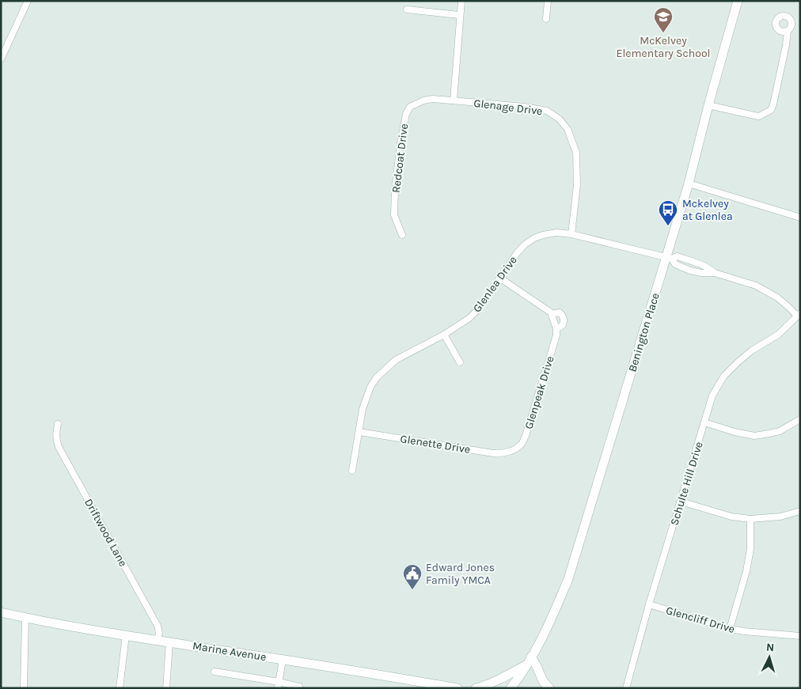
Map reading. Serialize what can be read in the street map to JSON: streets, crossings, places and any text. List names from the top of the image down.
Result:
{
  "streets": {
    "main road": ["Benington Place", "Marine Avenue"],
    "street": [
      "Glenage Drive",
      "Redcoat Drive",
      "Glenlea Drive",
      "Glenpeak Drive",
      "Glenette Drive",
      "Schulte Hill Drive",
      "Driftwood Lane",
      "Glencliff Drive"
    ]
  },
  "crossings": [
    ["Glenage Drive", "Redcoat Drive"],
    ["Glenage Drive", "Glenlea Drive"],
    ["Glenlea Drive", "Benington Place"],
    ["Glenlea Drive", "Glenpeak Drive"],
    ["Glenlea Drive", "Glenette Drive"],
    ["Glenlea Drive", "Schulte Hill Drive"],
    ["Glenpeak Drive", "Glenette Drive"],
    ["Schulte Hill Drive", "Glencliff Drive"],
    ["Driftwood Lane", "Marine Avenue"]
  ],
  "places": {
    "school or university": ["McKelvey Elementary School"],
    "bus stop": ["Mckelvey at Glenlea"],
    "public building": ["Edward Jones Family YMCA"]
  },
  "north": "top"
}
